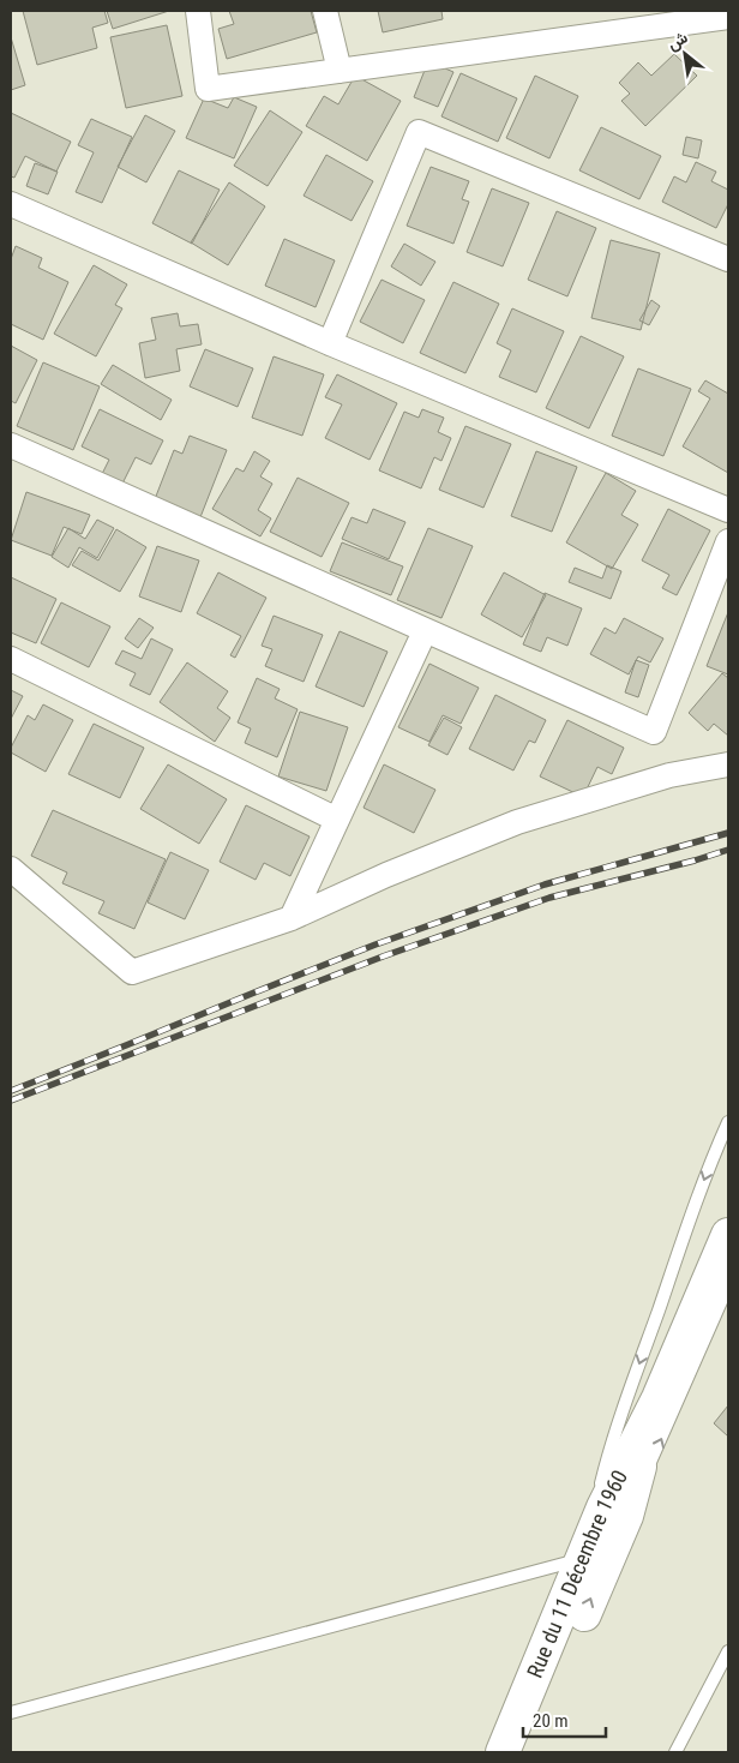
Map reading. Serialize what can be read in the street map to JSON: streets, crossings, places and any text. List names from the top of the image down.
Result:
{
  "streets": {
    "main road": ["Rue du 11 Décembre 1960"]
  },
  "scale_bar": "20 m",
  "north": "top left"
}
